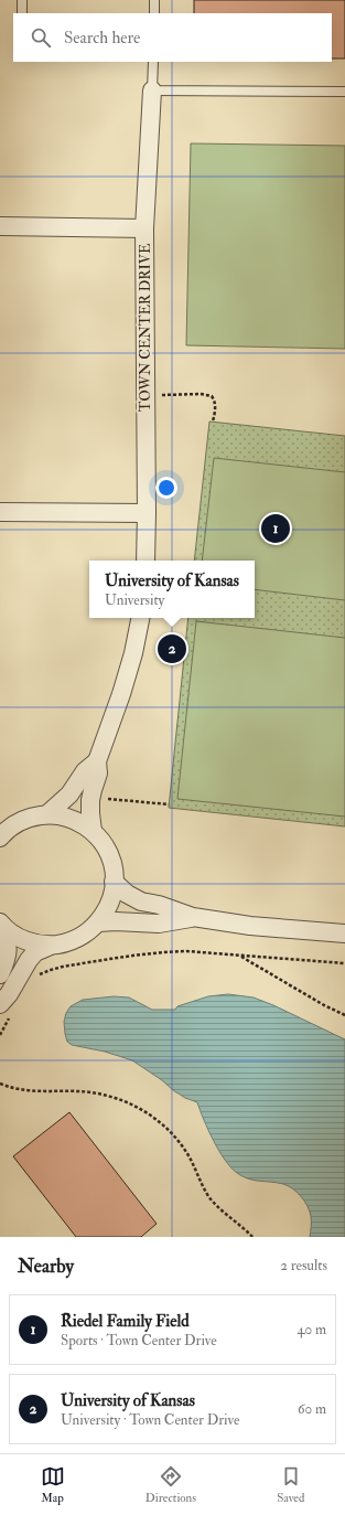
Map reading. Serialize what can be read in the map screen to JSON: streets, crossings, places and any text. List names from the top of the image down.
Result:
{
  "streets": {
    "street": ["TOWN CENTER DRIVE"]
  },
  "page": {
    "search": "Search here",
    "pins": ["1", "2"],
    "popup": ["University of Kansas", "University"],
    "heading": ["Nearby", "2 results"],
    "list": [
      {
        "mark": "1",
        "name": "Riedel Family Field",
        "note": "Sports · Town Center Drive",
        "value": "40 m"
      },
      {
        "mark": "2",
        "name": "University of Kansas",
        "note": "University · Town Center Drive",
        "value": "60 m"
      }
    ],
    "nav": ["Map", "Directions", "Saved"]
  }
}
